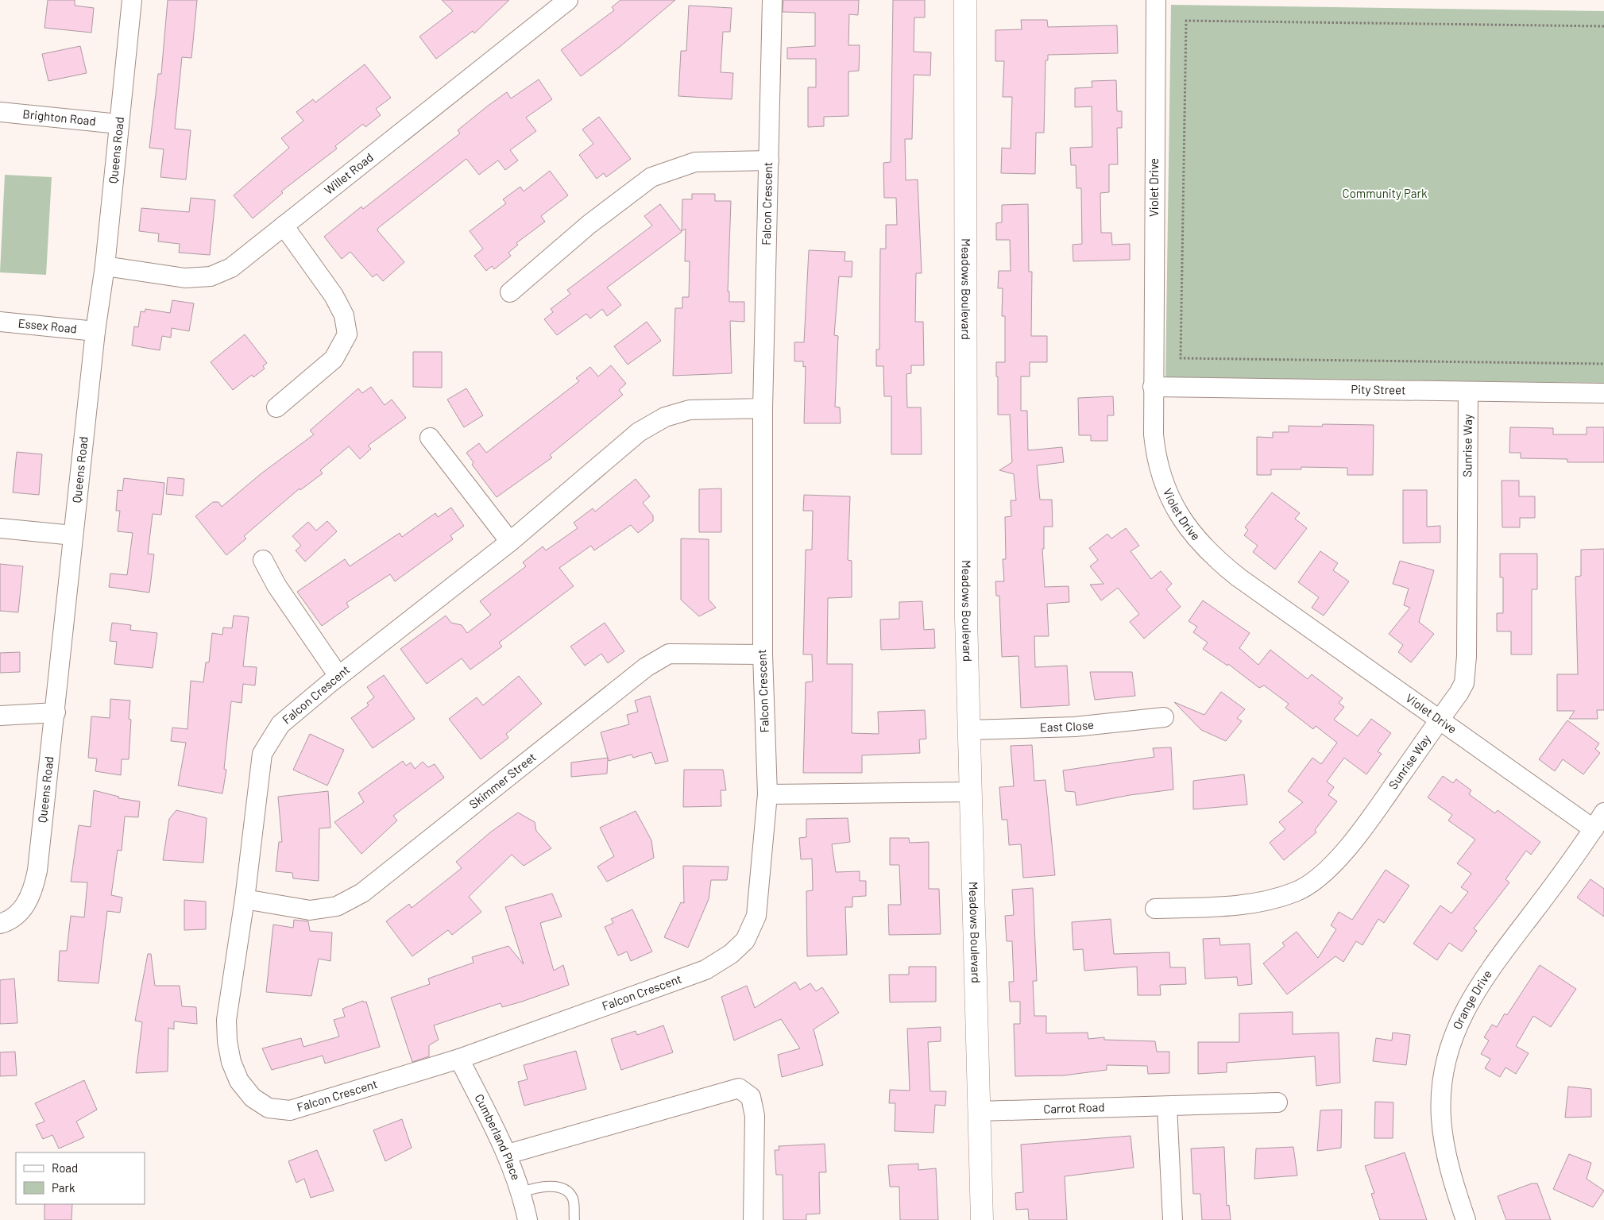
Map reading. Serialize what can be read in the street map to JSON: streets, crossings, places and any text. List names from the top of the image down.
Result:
{
  "streets": {
    "street": [
      "Brighton Road",
      "Queens Road",
      "Willet Road",
      "Violet Drive",
      "Falcon Crescent",
      "Meadows Boulevard",
      "Essex Road",
      "Pity Street",
      "Sunrise Way",
      "East Close",
      "Skimmer Street",
      "Orange Drive",
      "Carrot Road",
      "Cumberland Place"
    ]
  },
  "crossings": [
    ["Brighton Road", "Queens Road"],
    ["Queens Road", "Willet Road"],
    ["Queens Road", "Essex Road"],
    ["Violet Drive", "Pity Street"],
    ["Violet Drive", "Sunrise Way"],
    ["Violet Drive", "Orange Drive"],
    ["Falcon Crescent", "Skimmer Street"],
    ["Falcon Crescent", "Cumberland Place"],
    ["Meadows Boulevard", "East Close"],
    ["Meadows Boulevard", "Carrot Road"],
    ["Pity Street", "Sunrise Way"]
  ],
  "parks": ["Community Park"],
  "legend": ["Road", "Park"]
}
